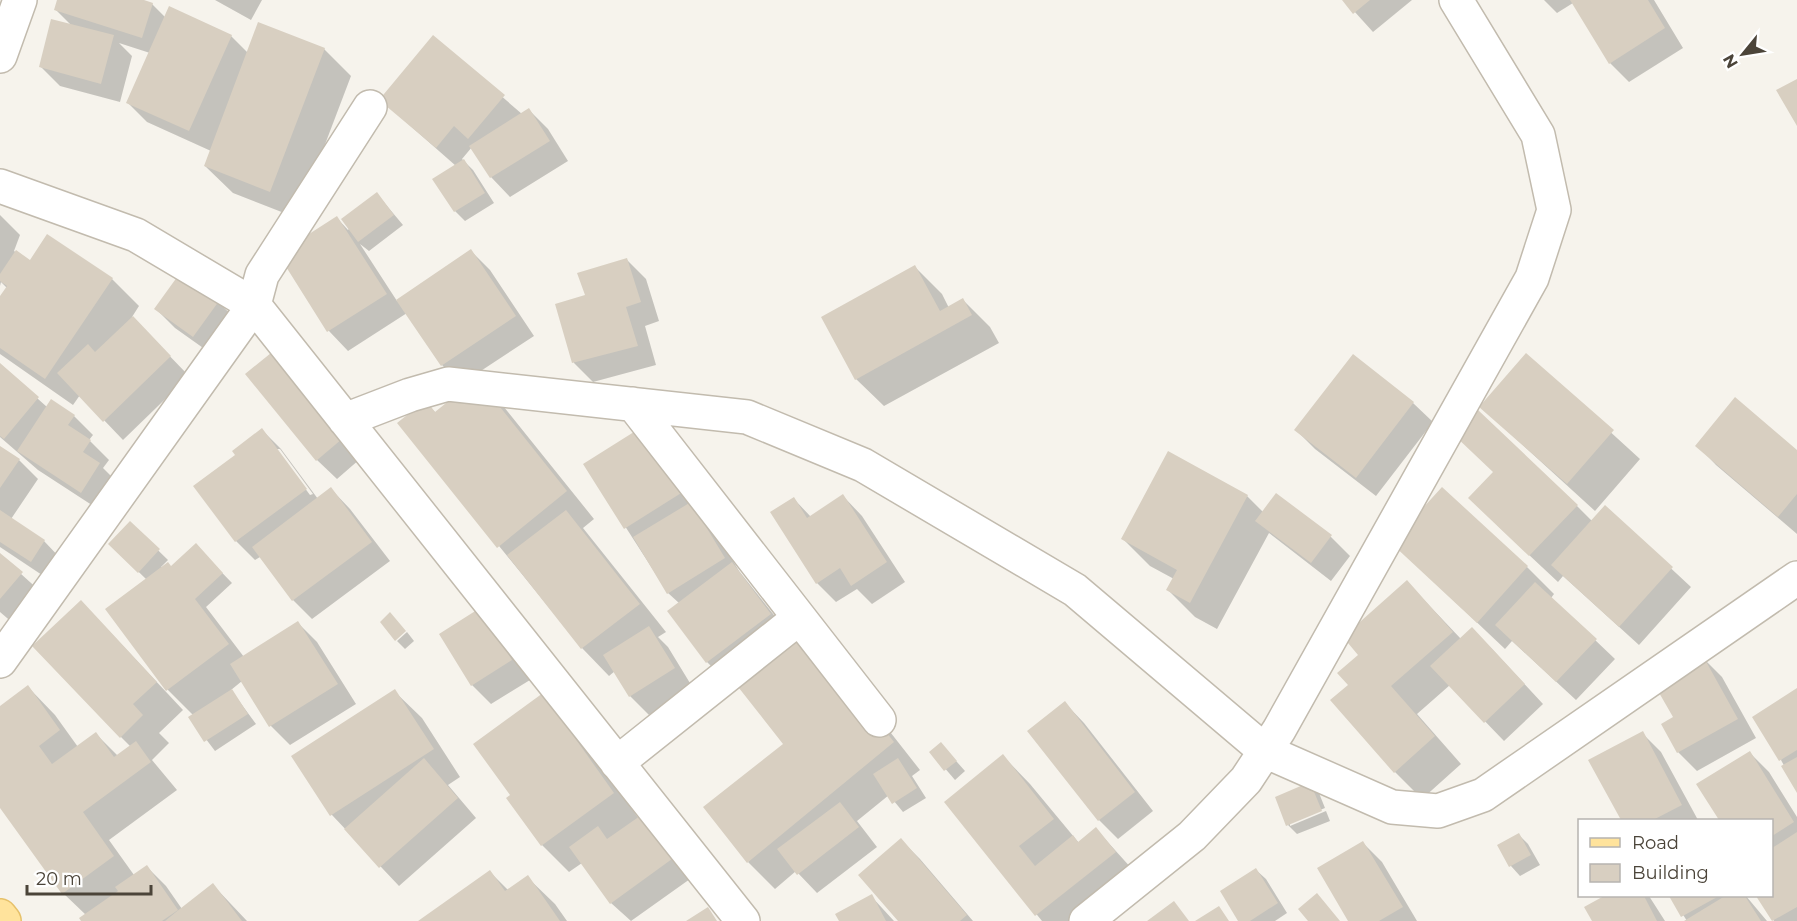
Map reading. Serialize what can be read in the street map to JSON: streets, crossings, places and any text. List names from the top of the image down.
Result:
{
  "legend": ["Road", "Building"],
  "scale_bar": "20 m",
  "north": "bottom left"
}
